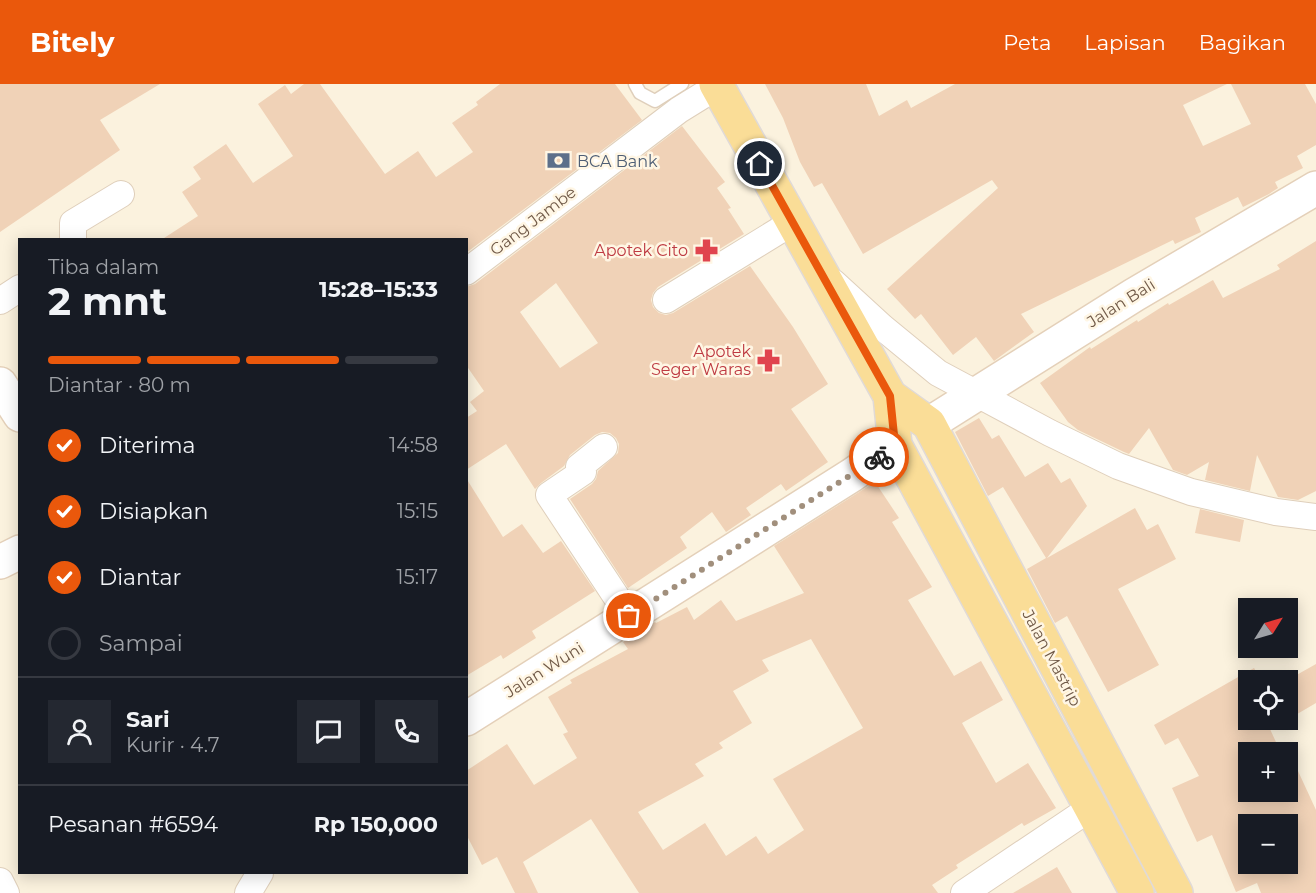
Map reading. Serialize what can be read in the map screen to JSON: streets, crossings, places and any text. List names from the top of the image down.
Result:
{
  "streets": {
    "main road": ["Jalan Bali", "Jalan Mastrip", "Jalan Wuni"],
    "street": ["Gang Jambe"]
  },
  "crossings": [
    ["Jalan Bali", "Jalan Mastrip"]
  ],
  "places": {
    "bank": ["BCA Bank"],
    "pharmacy": ["Apotek Cito", "Apotek Seger Waras"]
  },
  "north": "top right",
  "page": {
    "header": "Bitely",
    "nav": ["Peta", "Lapisan", "Bagikan"],
    "heading": ["2 mnt", "Tiba dalam", "15:28–15:33"],
    "panel": [
      "Sari",
      "Kurir · 4.7",
      "Pesanan #6594",
      "Rp 150,000"
    ],
    "bar": "Diantar · 80 m",
    "list": [
      ["Diterima", "14:58"],
      ["Disiapkan", "15:15"],
      ["Diantar", "15:17"],
      "Sampai"
    ],
    "map_buttons": ["+", "−"]
  }
}
